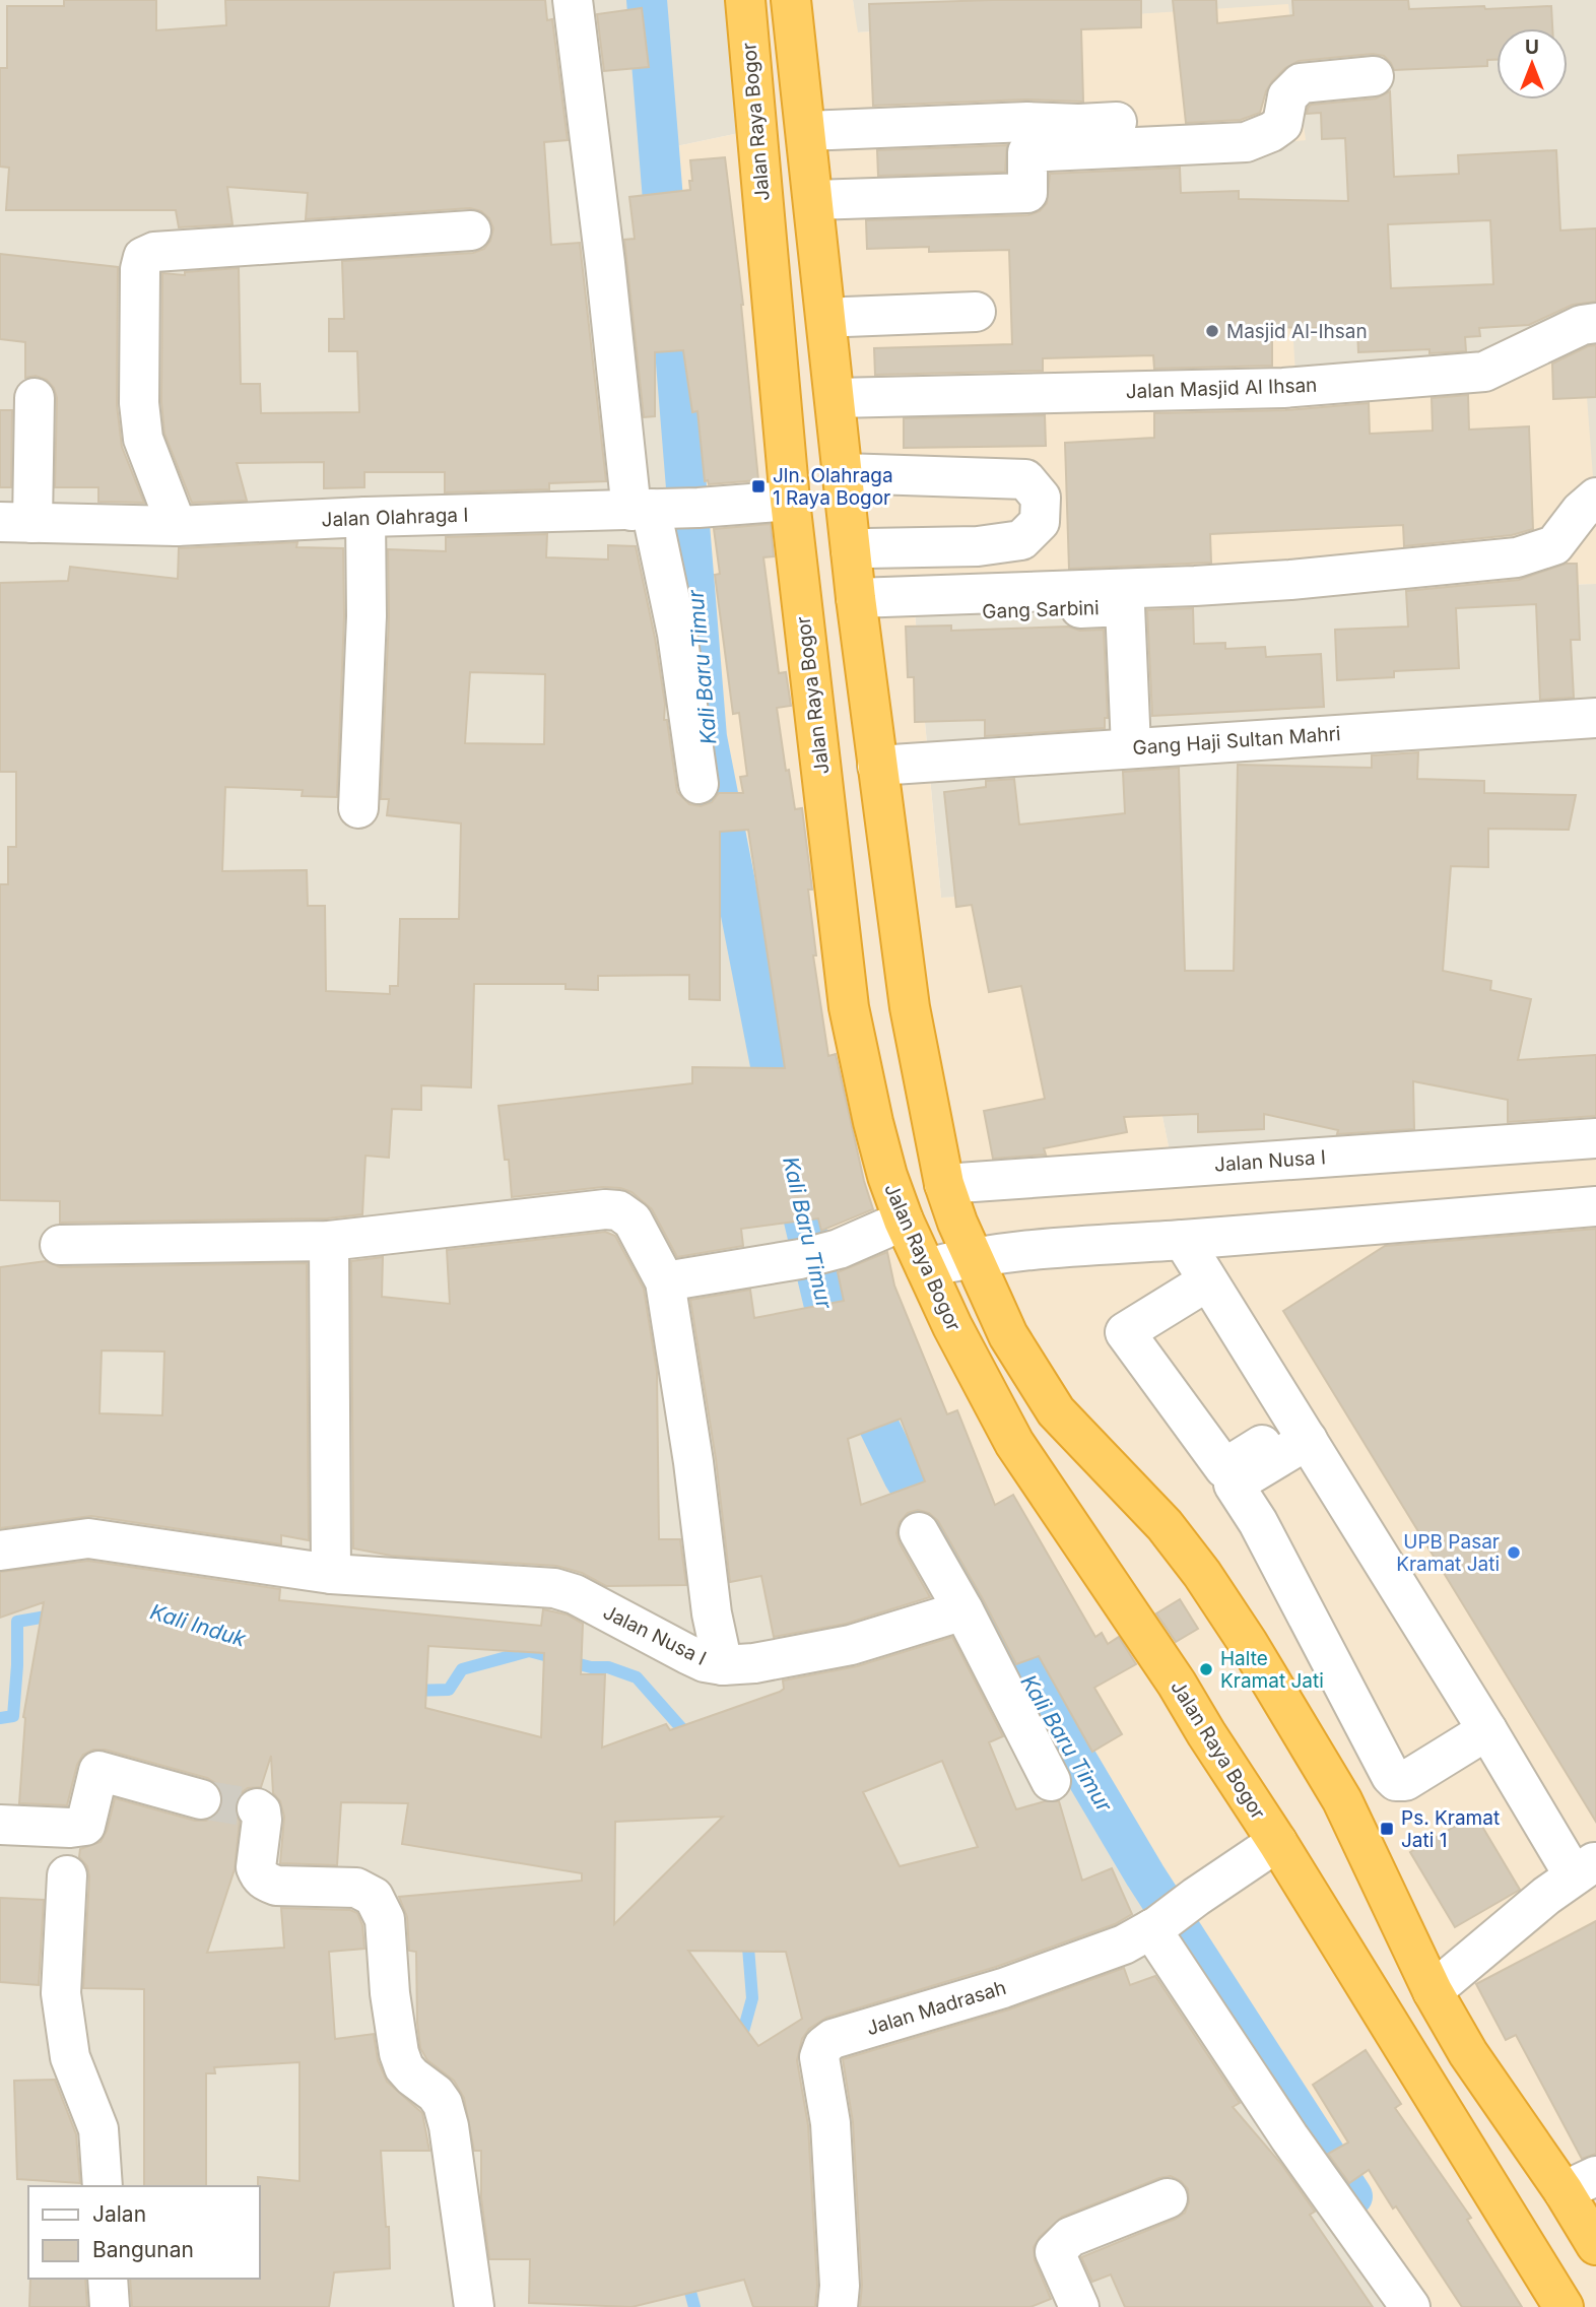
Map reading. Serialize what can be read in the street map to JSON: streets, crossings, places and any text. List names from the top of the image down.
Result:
{
  "streets": {
    "highway": ["Jalan Raya Bogor"],
    "street": [
      "Jalan Masjid Al Ihsan",
      "Jalan Olahraga I",
      "Gang Sarbini",
      "Gang Haji Sultan Mahri",
      "Jalan Nusa I",
      "Jalan Madrasah"
    ]
  },
  "crossings": [
    ["Jalan Raya Bogor", "Jalan Olahraga I"],
    ["Jalan Raya Bogor", "Jalan Madrasah"],
    ["Gang Sarbini", "Gang Haji Sultan Mahri"]
  ],
  "water": ["Kali Baru Timur", "Kali Induk"],
  "places": {
    "other": ["Masjid Al-Ihsan", "UPB Pasar Kramat Jati", "Halte Kramat Jati"],
    "transit": ["Jln. Olahraga 1 Raya Bogor", "Ps. Kramat Jati 1"]
  },
  "legend": ["Jalan", "Bangunan"],
  "north": "top"
}
